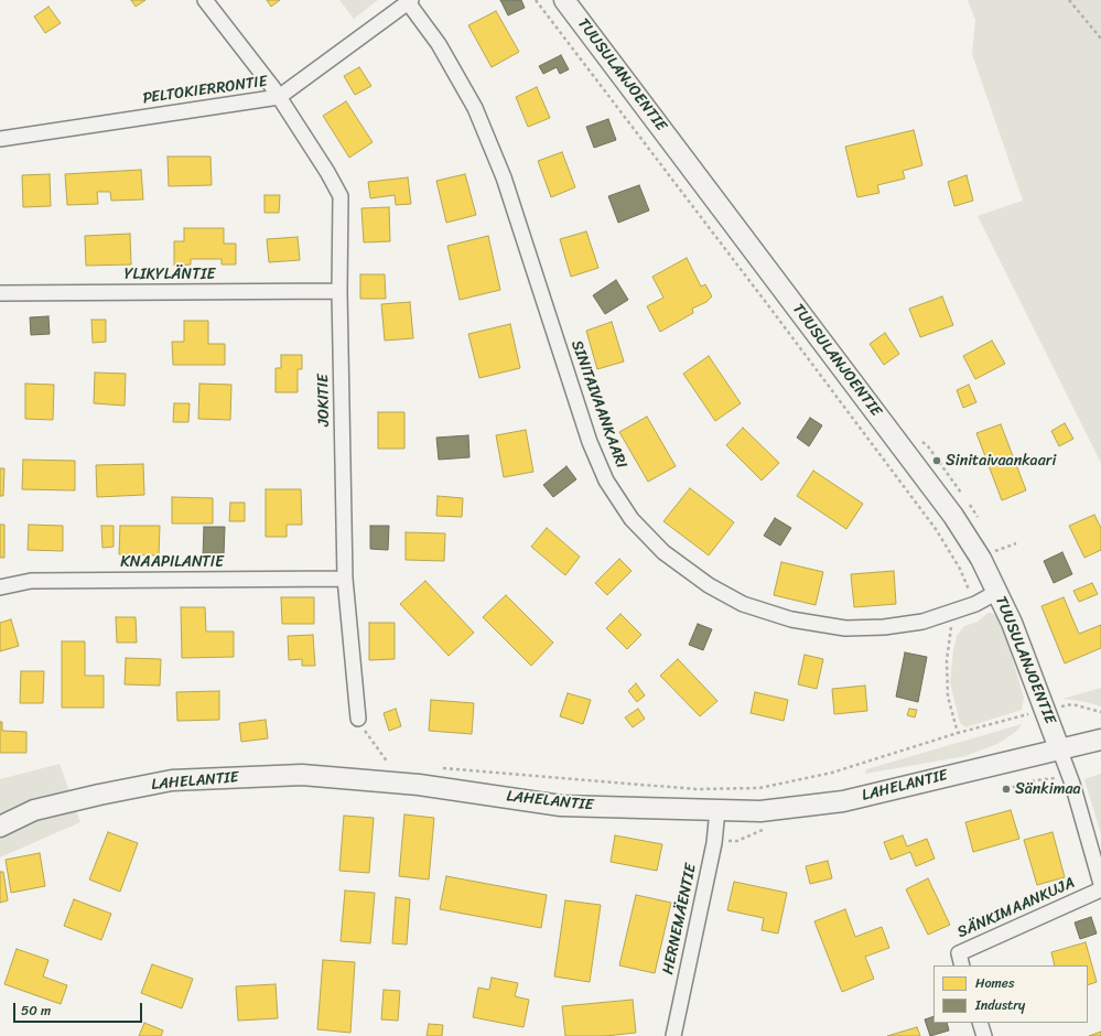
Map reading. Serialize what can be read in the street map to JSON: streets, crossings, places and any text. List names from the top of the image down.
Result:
{
  "streets": {
    "main road": ["TUUSULANJOENTIE", "LAHELANTIE"],
    "street": [
      "PELTOKIERRONTIE",
      "YLIKYLÄNTIE",
      "JOKITIE",
      "SINITAIVAANKAARI",
      "KNAAPILANTIE",
      "SÄNKIMAANKUJA",
      "HERNEMÄENTIE"
    ]
  },
  "crossings": [
    ["TUUSULANJOENTIE", "SINITAIVAANKAARI"],
    ["TUUSULANJOENTIE", "LAHELANTIE"],
    ["PELTOKIERRONTIE", "JOKITIE"],
    ["PELTOKIERRONTIE", "SINITAIVAANKAARI"],
    ["YLIKYLÄNTIE", "JOKITIE"],
    ["JOKITIE", "KNAAPILANTIE"],
    ["LAHELANTIE", "HERNEMÄENTIE"]
  ],
  "places": ["Sinitaivaankaari", "Sänkimaa"],
  "legend": ["Homes", "Industry"],
  "scale_bar": "50 m"
}
